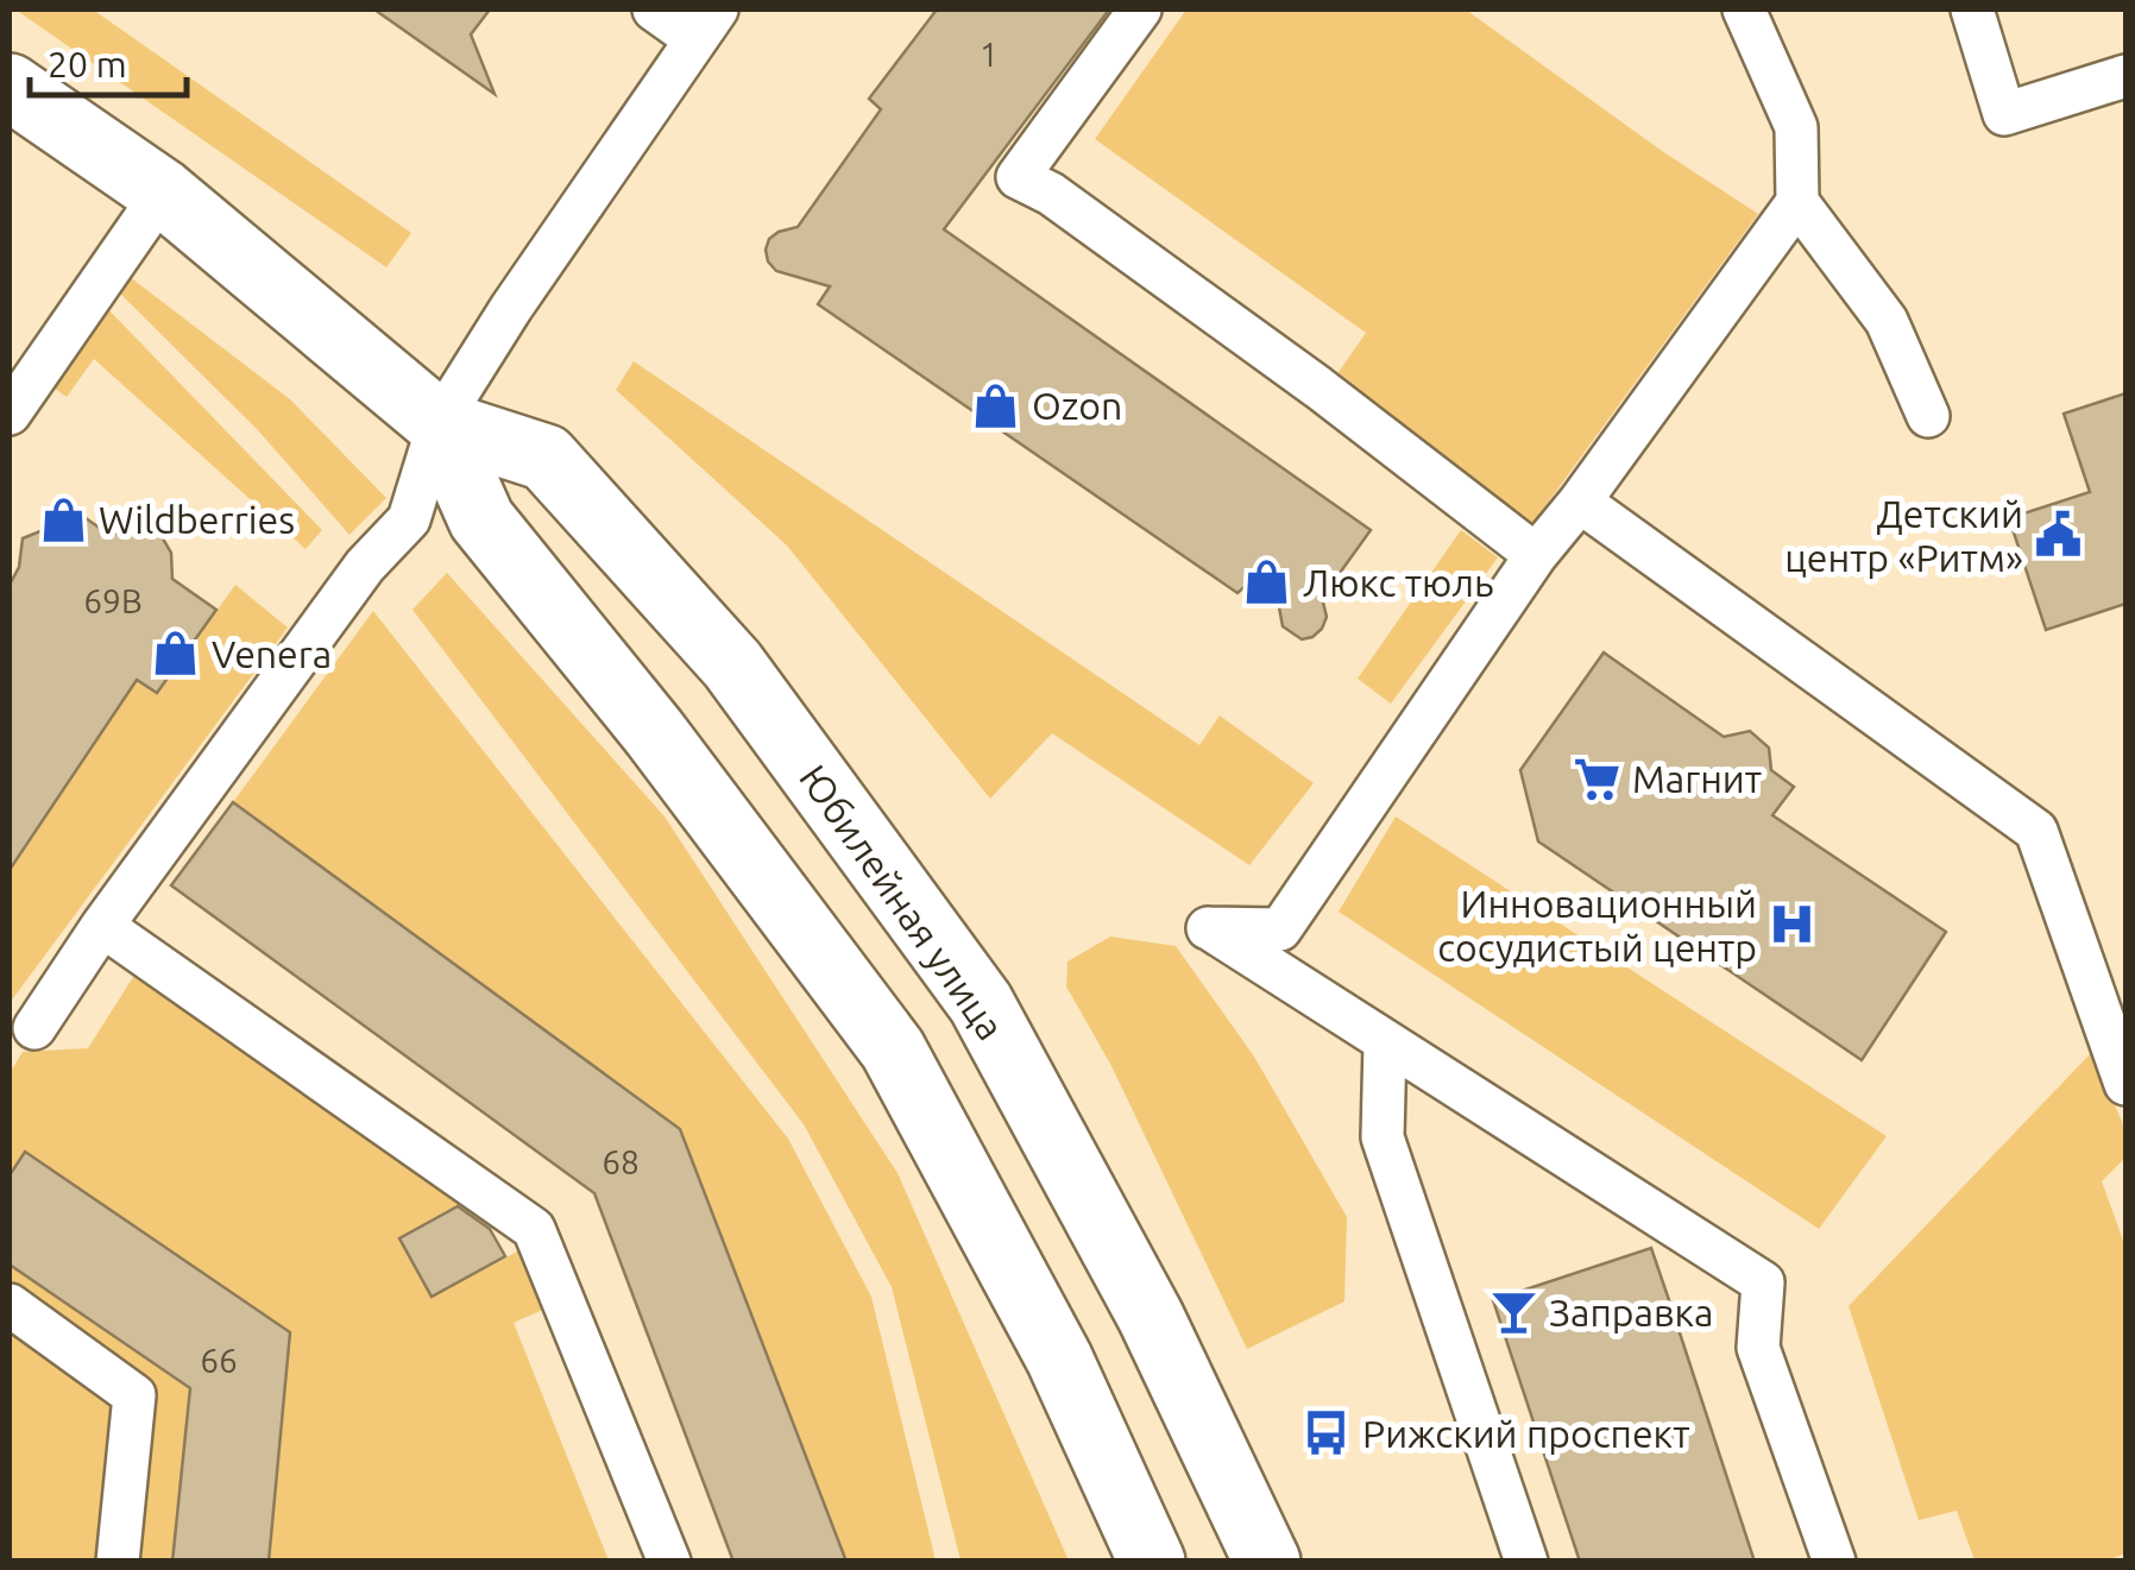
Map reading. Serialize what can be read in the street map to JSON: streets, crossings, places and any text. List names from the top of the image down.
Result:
{
  "streets": {
    "main road": ["Юбилейная улица"]
  },
  "places": {
    "shop": [
      "Ozon",
      "Wildberries",
      "Люкс тюль",
      "Venera"
    ],
    "public building": ["Детский центр «Ритм»"],
    "supermarket": ["Магнит"],
    "hospital": ["Инновационный сосудистый центр"],
    "bar": ["Заправка"],
    "bus stop": ["Рижский проспект"]
  },
  "house_numbers": [
    "1",
    "69В",
    "68",
    "66"
  ],
  "scale_bar": "20 m"
}
